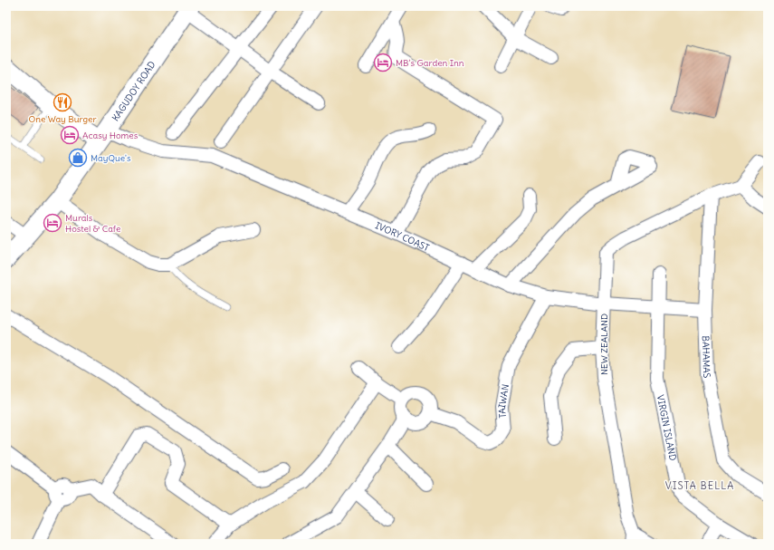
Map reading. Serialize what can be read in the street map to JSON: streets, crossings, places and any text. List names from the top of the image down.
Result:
{
  "streets": {
    "street": [
      "KAGUDOY ROAD",
      "IVORY COAST",
      "NEW ZEALAND",
      "BAHAMAS",
      "TAIWAN",
      "VIRGIN ISLAND"
    ]
  },
  "crossings": [
    ["KAGUDOY ROAD", "IVORY COAST"],
    ["IVORY COAST", "NEW ZEALAND"],
    ["IVORY COAST", "BAHAMAS"],
    ["IVORY COAST", "TAIWAN"],
    ["IVORY COAST", "VIRGIN ISLAND"],
    ["NEW ZEALAND", "BAHAMAS"]
  ],
  "districts": ["VISTA BELLA"],
  "places": {
    "hotel": ["MB's Garden Inn", "Acasy Homes", "Murals Hostel & Cafe"],
    "restaurant": ["One Way Burger"],
    "shop": ["MayQue's"]
  }
}
